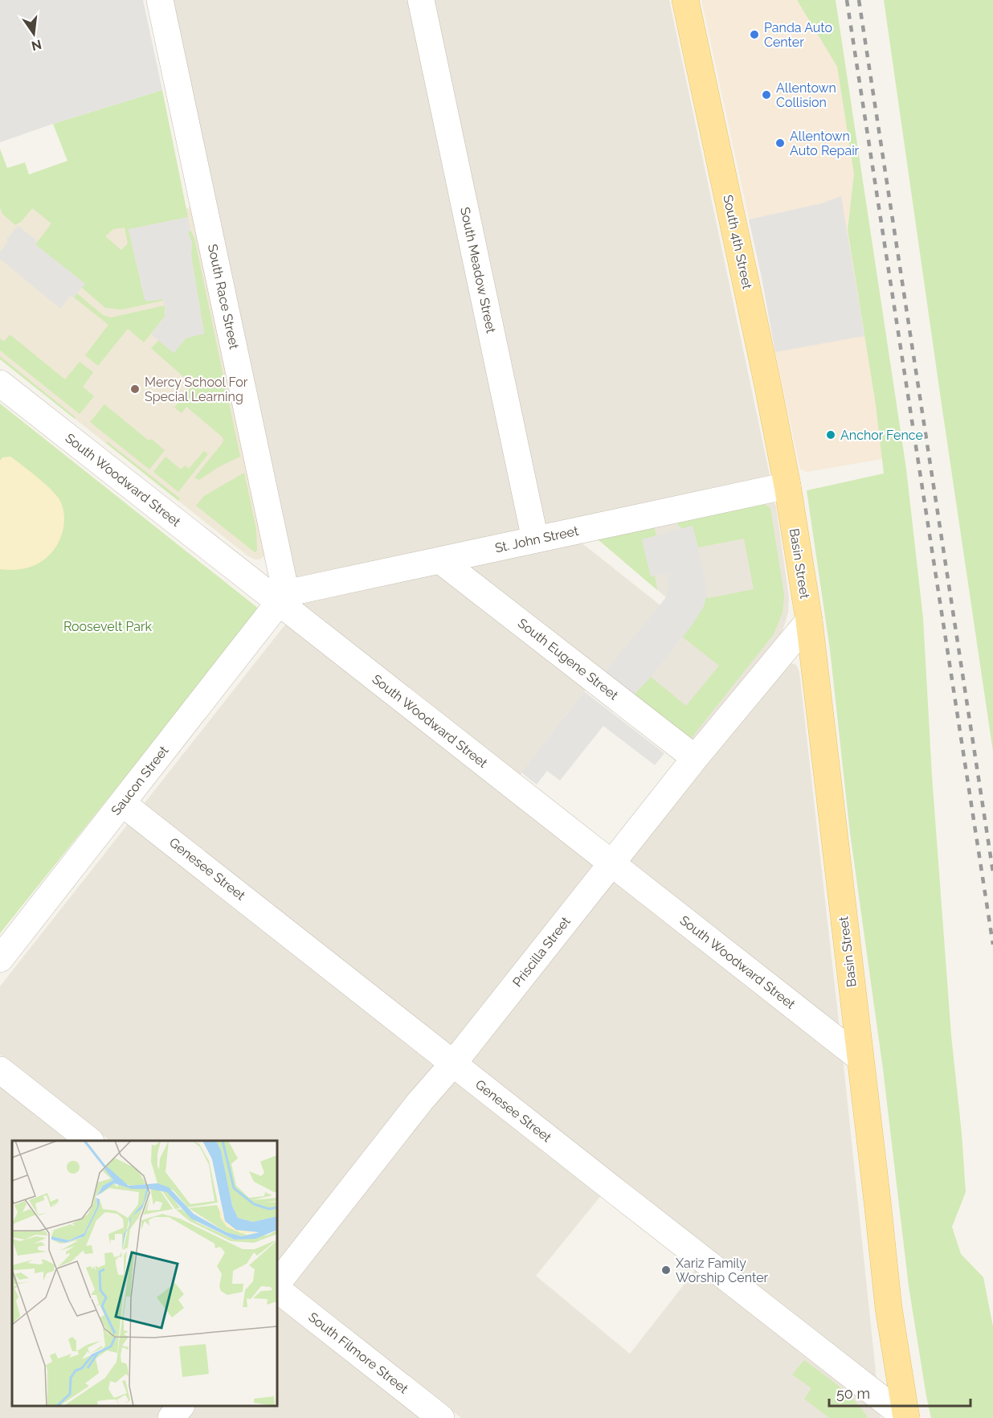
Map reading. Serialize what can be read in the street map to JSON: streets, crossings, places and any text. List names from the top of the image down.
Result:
{
  "streets": {
    "main road": ["South 4th Street", "Basin Street"],
    "street": [
      "South Meadow Street",
      "South Race Street",
      "South Woodward Street",
      "St. John Street",
      "South Eugene Street",
      "Saucon Street",
      "Genesee Street",
      "Priscilla Street",
      "South Filmore Street"
    ]
  },
  "crossings": [
    ["South 4th Street", "St. John Street"],
    ["South 4th Street", "Basin Street"],
    ["South Meadow Street", "St. John Street"],
    ["South Race Street", "South Woodward Street"],
    ["South Race Street", "St. John Street"],
    ["South Race Street", "Saucon Street"],
    ["South Woodward Street", "St. John Street"],
    ["South Woodward Street", "Basin Street"],
    ["South Woodward Street", "Saucon Street"],
    ["South Woodward Street", "Priscilla Street"],
    ["St. John Street", "Basin Street"],
    ["St. John Street", "South Eugene Street"],
    ["St. John Street", "Saucon Street"],
    ["Basin Street", "Genesee Street"],
    ["Basin Street", "Priscilla Street"],
    ["South Eugene Street", "Priscilla Street"],
    ["Saucon Street", "Genesee Street"],
    ["Genesee Street", "Priscilla Street"]
  ],
  "parks": ["Roosevelt Park"],
  "places": [
    "Panda Auto Center",
    "Allentown Collision",
    "Allentown Auto Repair",
    "Mercy School For Special Learning",
    "Anchor Fence",
    "Xariz Family Worship Center"
  ],
  "scale_bar": "50 m",
  "north": "bottom"
}
